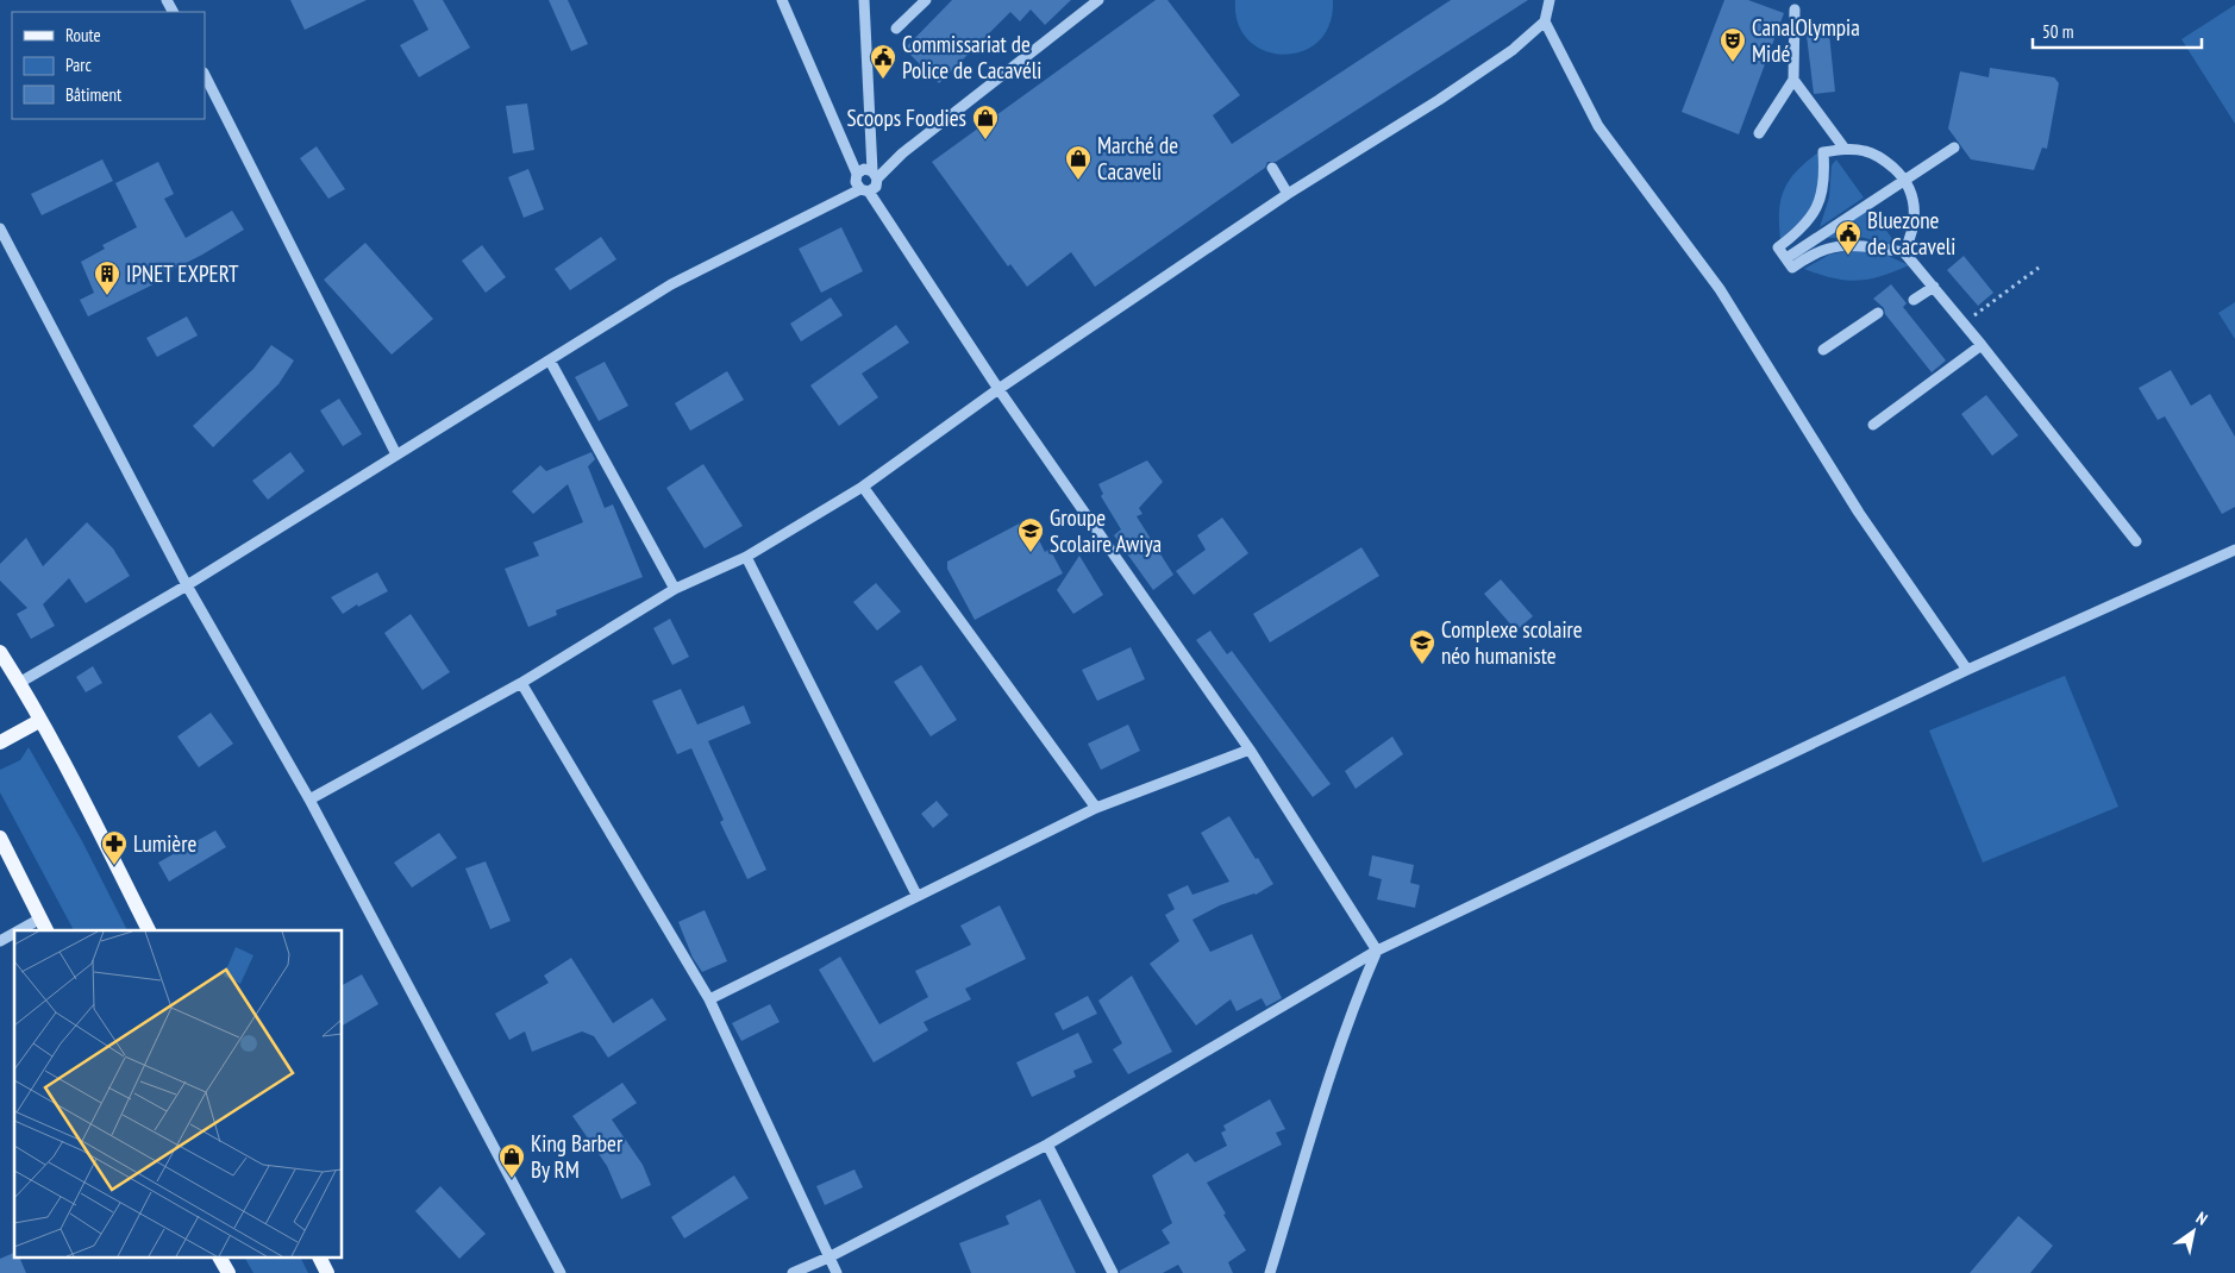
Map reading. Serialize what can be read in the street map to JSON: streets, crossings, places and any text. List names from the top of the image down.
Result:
{
  "places": {
    "theatre": ["CanalOlympia Midé"],
    "public building": ["Commissariat de Police de Cacavéli", "Bluezone de Cacaveli"],
    "shop": ["Scoops Foodies", "Marché de Cacaveli", "King Barber By RM"],
    "building": ["IPNET EXPERT"],
    "school or university": ["Groupe Scolaire Awiya", "Complexe scolaire néo humaniste"],
    "pharmacy": ["Lumière"]
  },
  "legend": ["Route", "Parc", "Bâtiment"],
  "scale_bar": "50 m",
  "north": "top right"
}
